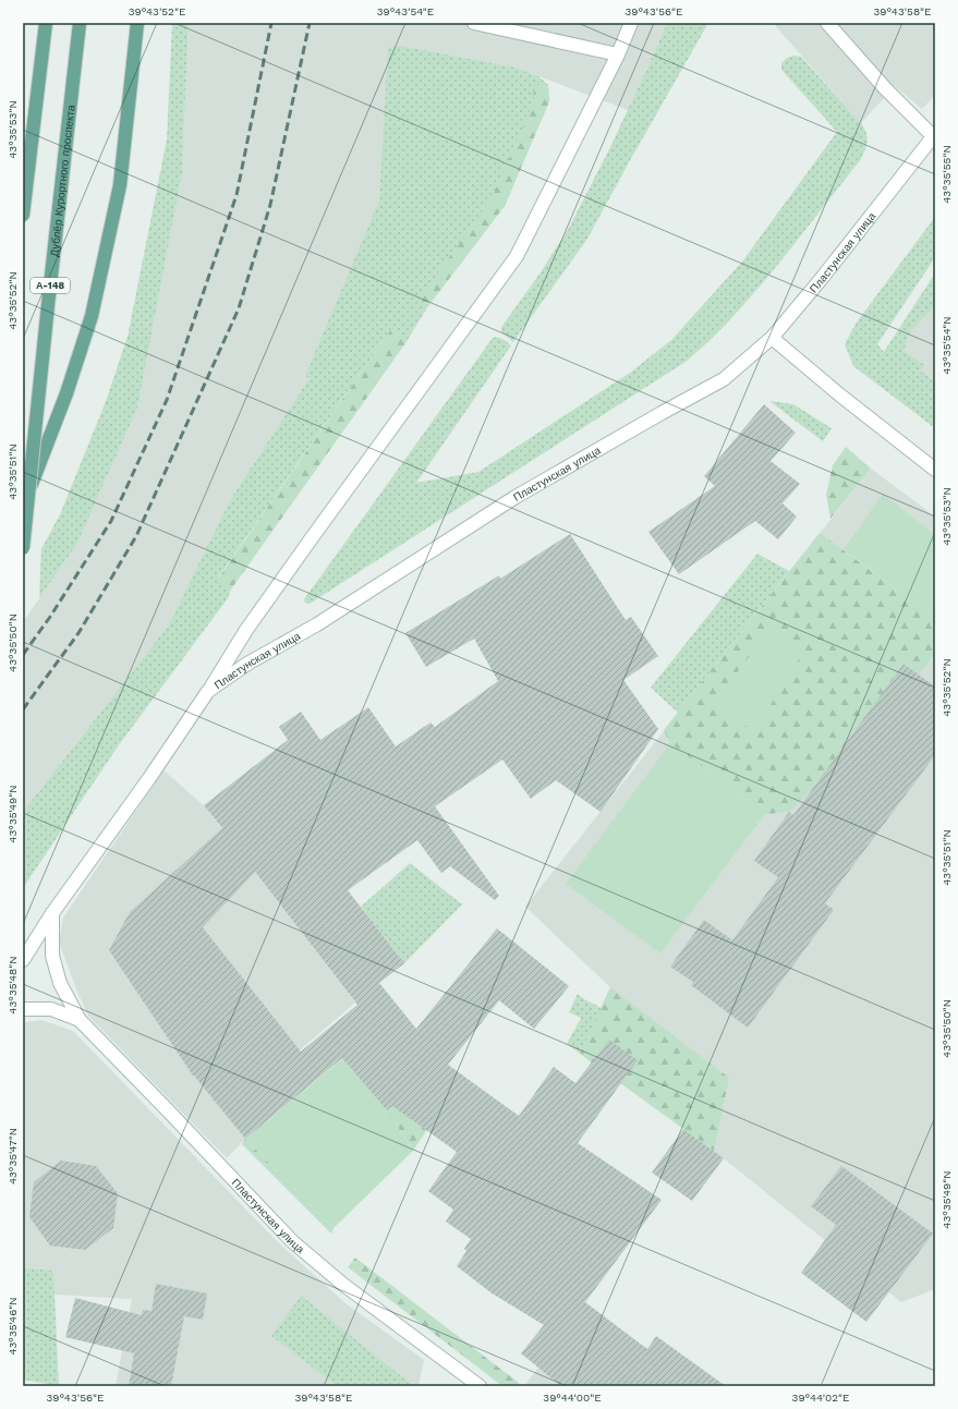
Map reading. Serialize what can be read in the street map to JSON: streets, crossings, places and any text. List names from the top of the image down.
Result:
{
  "streets": {
    "main road": ["Дублёр Курортного проспекта", "Пластунская улица", "А-148"]
  },
  "coordinates": [
    "39°43'52\"E",
    "39°43'54\"E",
    "39°43'56\"E",
    "39°43'58\"E",
    "43°35'53\"N",
    "43°35'55\"N",
    "43°35'52\"N",
    "43°35'54\"N",
    "43°35'51\"N",
    "43°35'50\"N",
    "43°35'49\"N",
    "43°35'48\"N",
    "43°35'47\"N",
    "43°35'46\"N",
    "39°44'00\"E",
    "39°44'02\"E"
  ]
}
